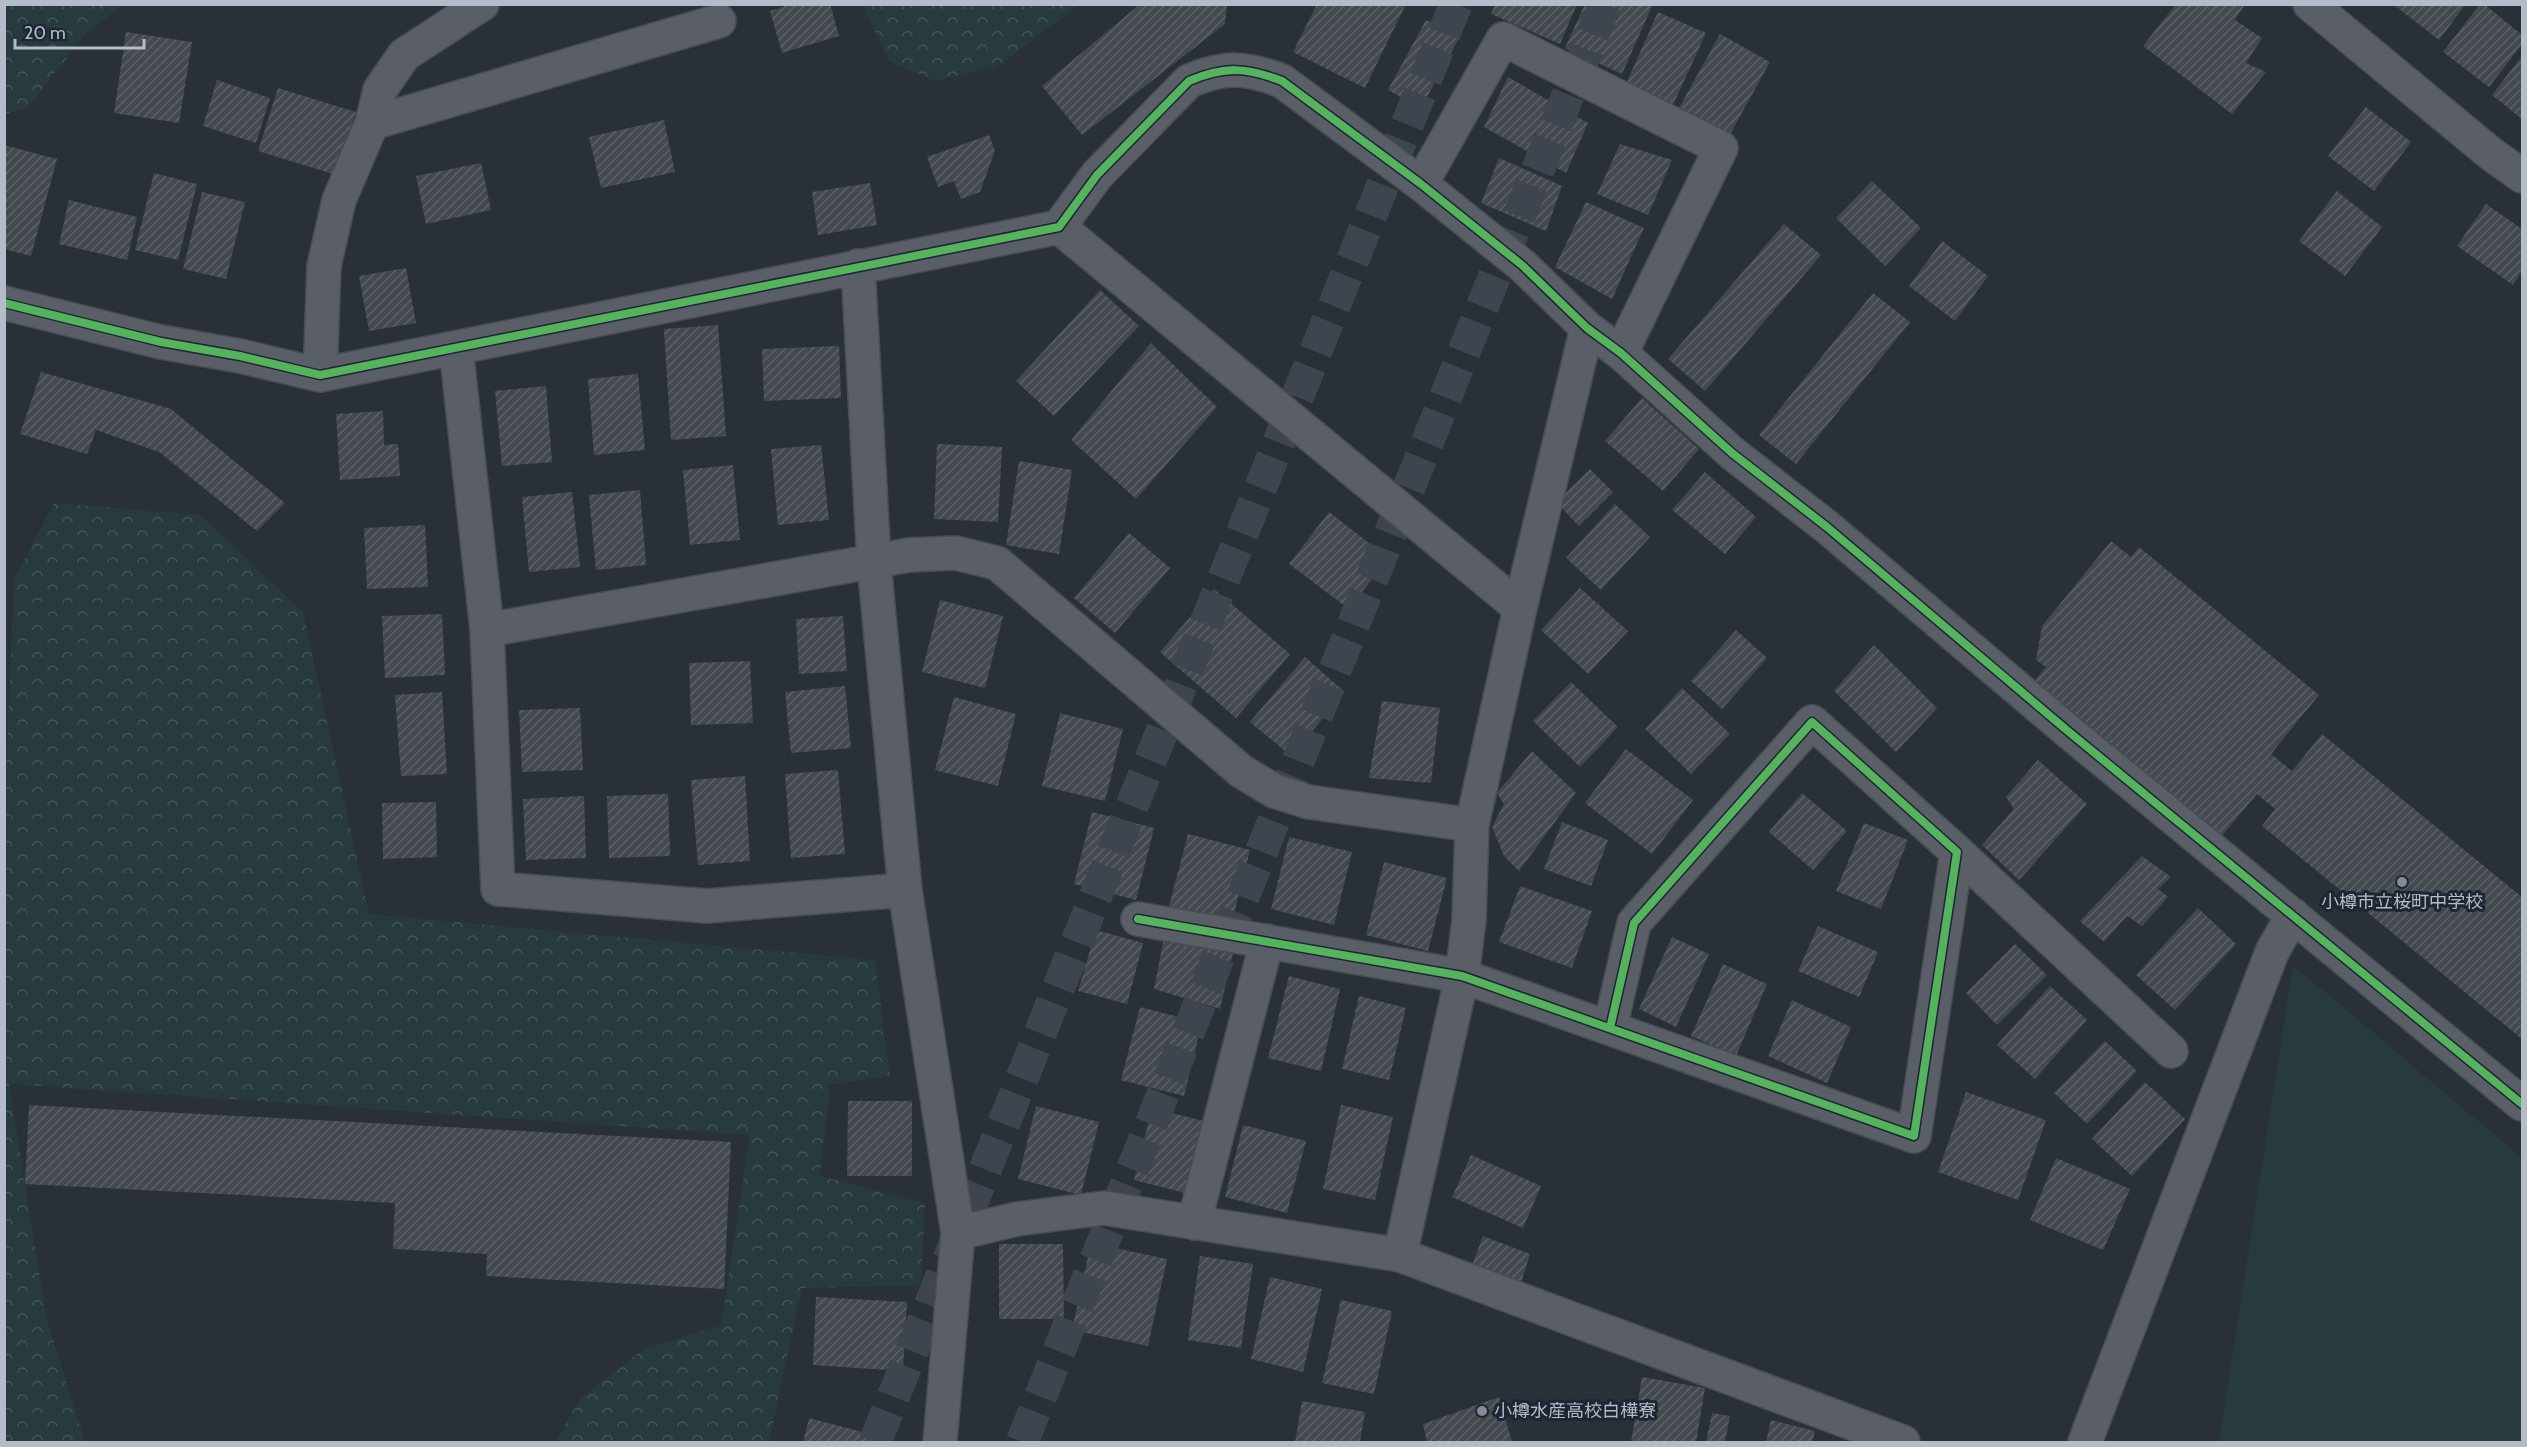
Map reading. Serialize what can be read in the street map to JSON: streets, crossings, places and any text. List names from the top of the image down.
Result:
{
  "places": ["小樽市立桜町中学校", "小樽水産高校白樺寮"],
  "scale_bar": "20 m"
}
